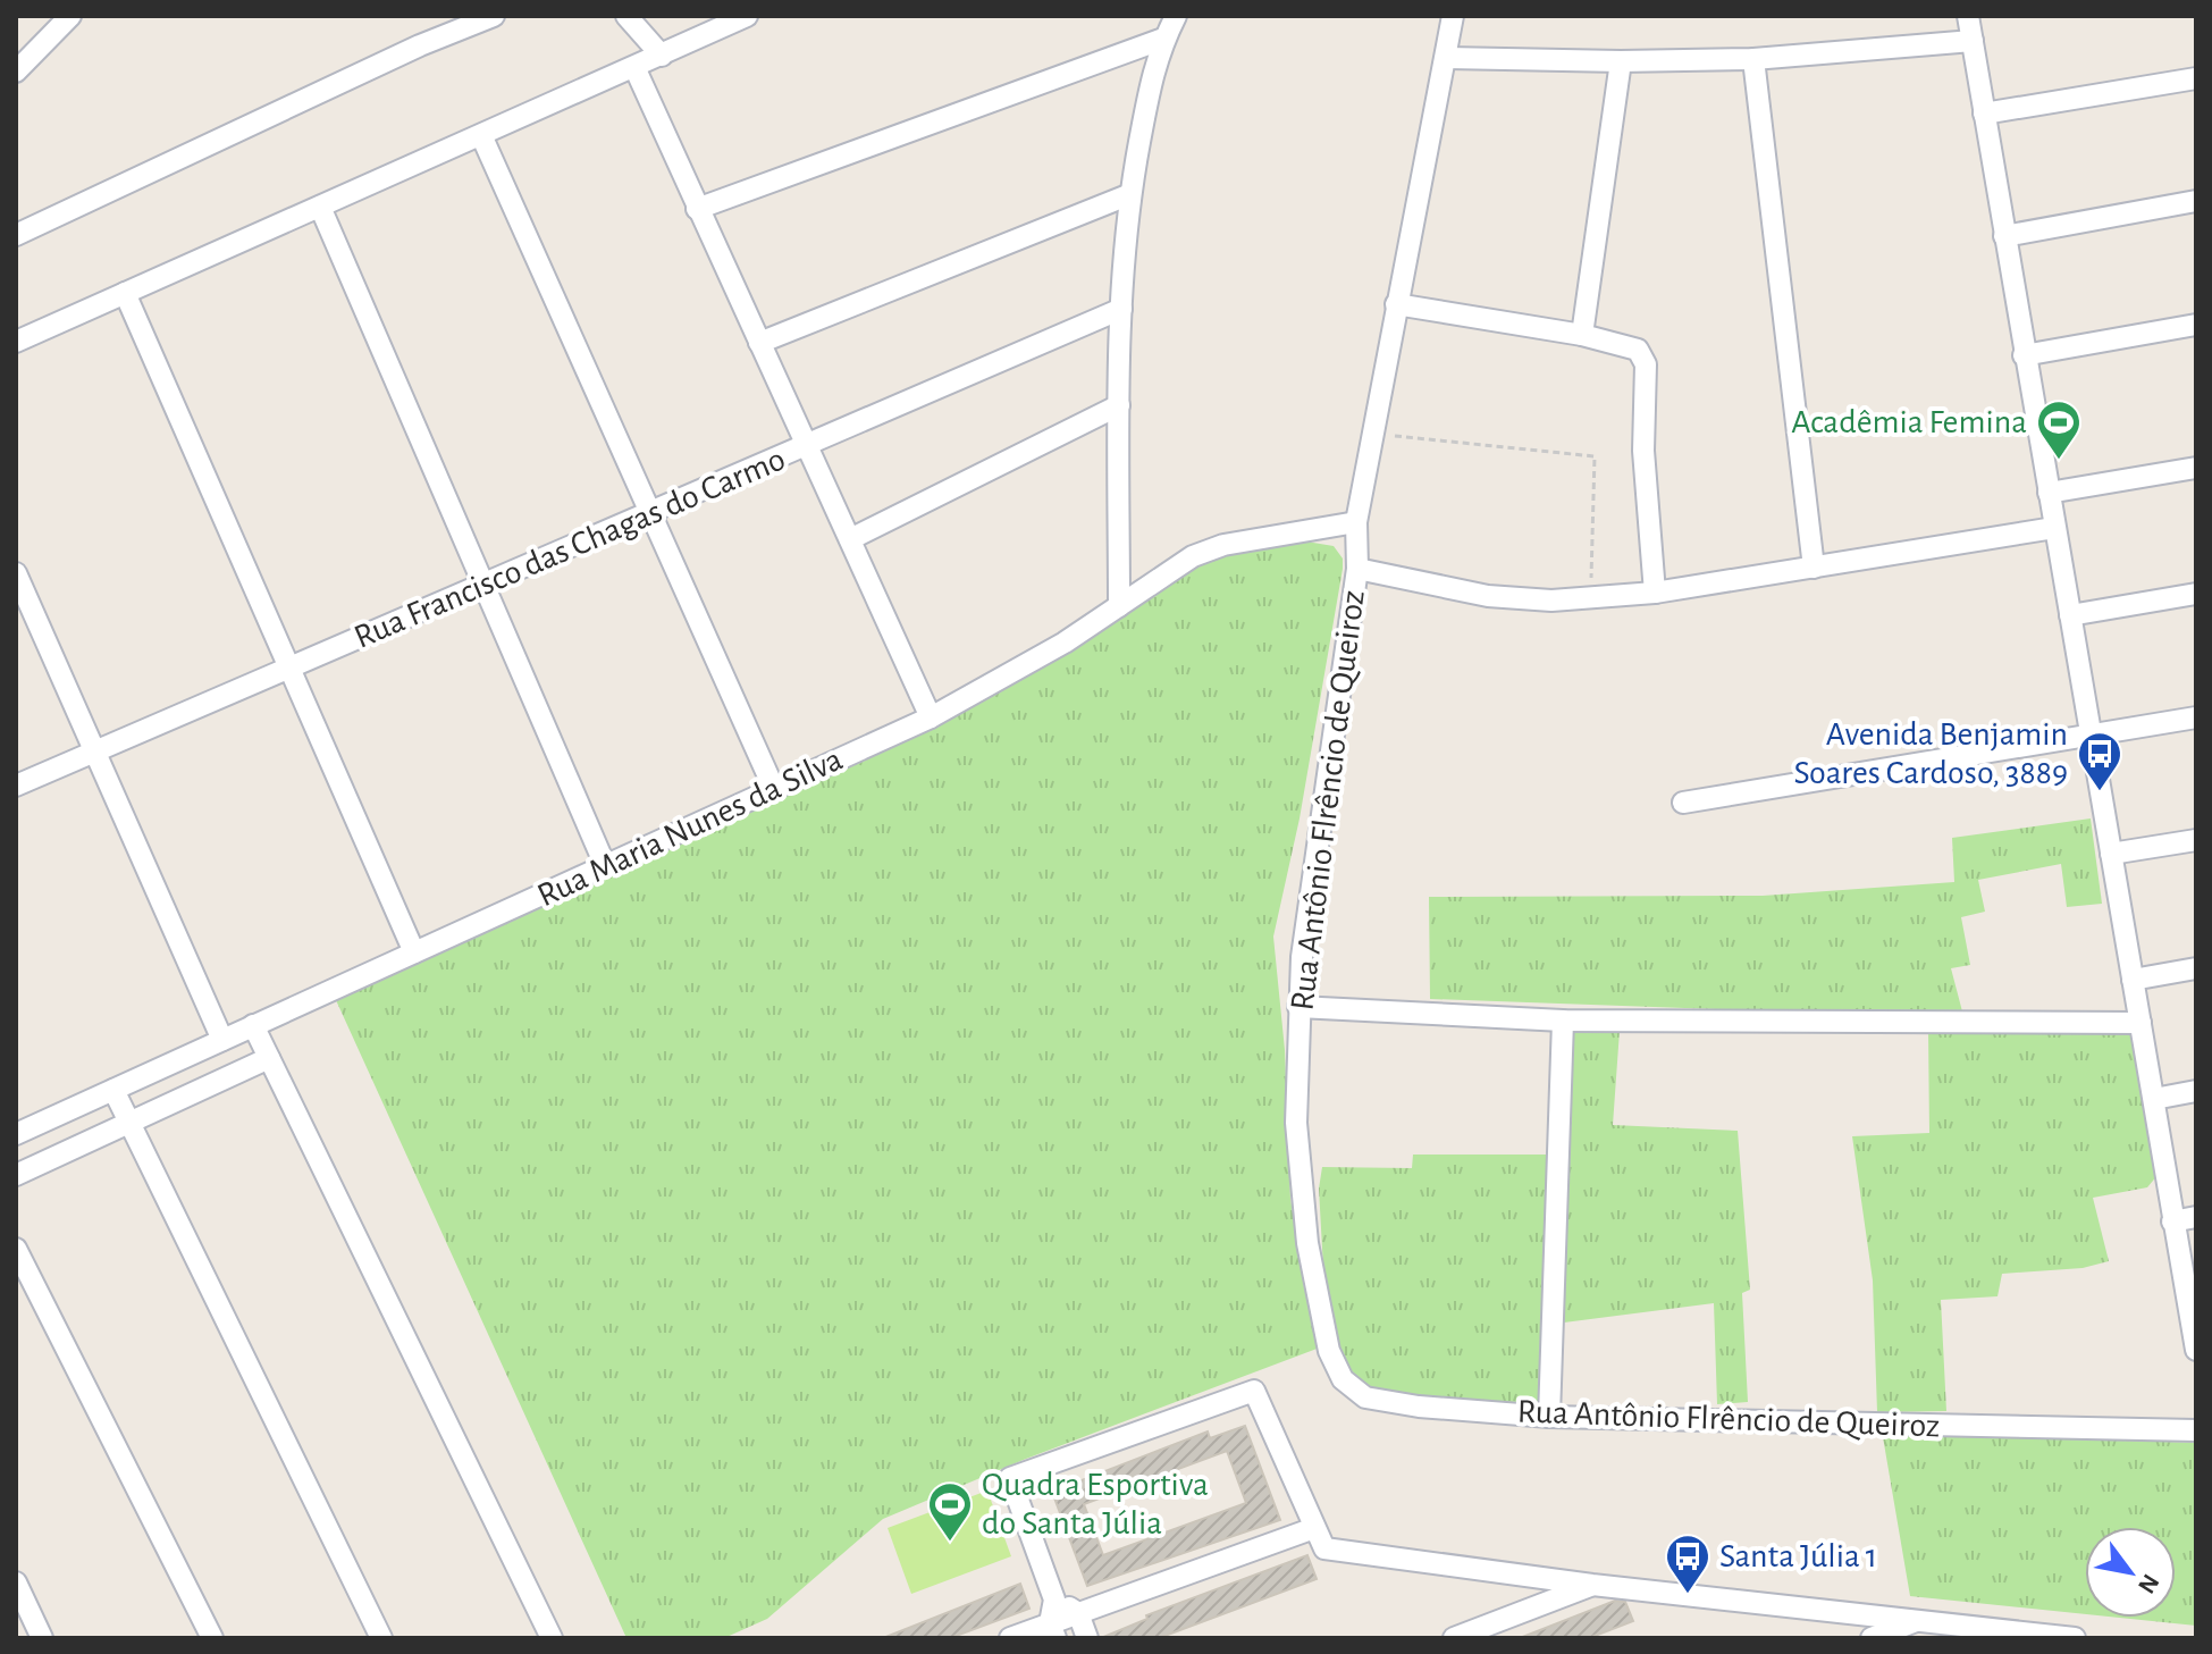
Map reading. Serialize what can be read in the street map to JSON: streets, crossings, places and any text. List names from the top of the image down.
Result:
{
  "streets": {
    "street": ["Rua Francisco das Chagas do Carmo", "Rua Antônio Flrêncio de Queiroz", "Rua Maria Nunes da Silva"]
  },
  "crossings": [
    ["Rua Antônio Flrêncio de Queiroz", "Rua Maria Nunes da Silva"]
  ],
  "places": {
    "sports": ["Acadêmia Femina", "Quadra Esportiva do Santa Júlia"],
    "bus stop": ["Avenida Benjamin Soares Cardoso, 3889", "Santa Júlia 1"]
  },
  "north": "bottom right"
}
